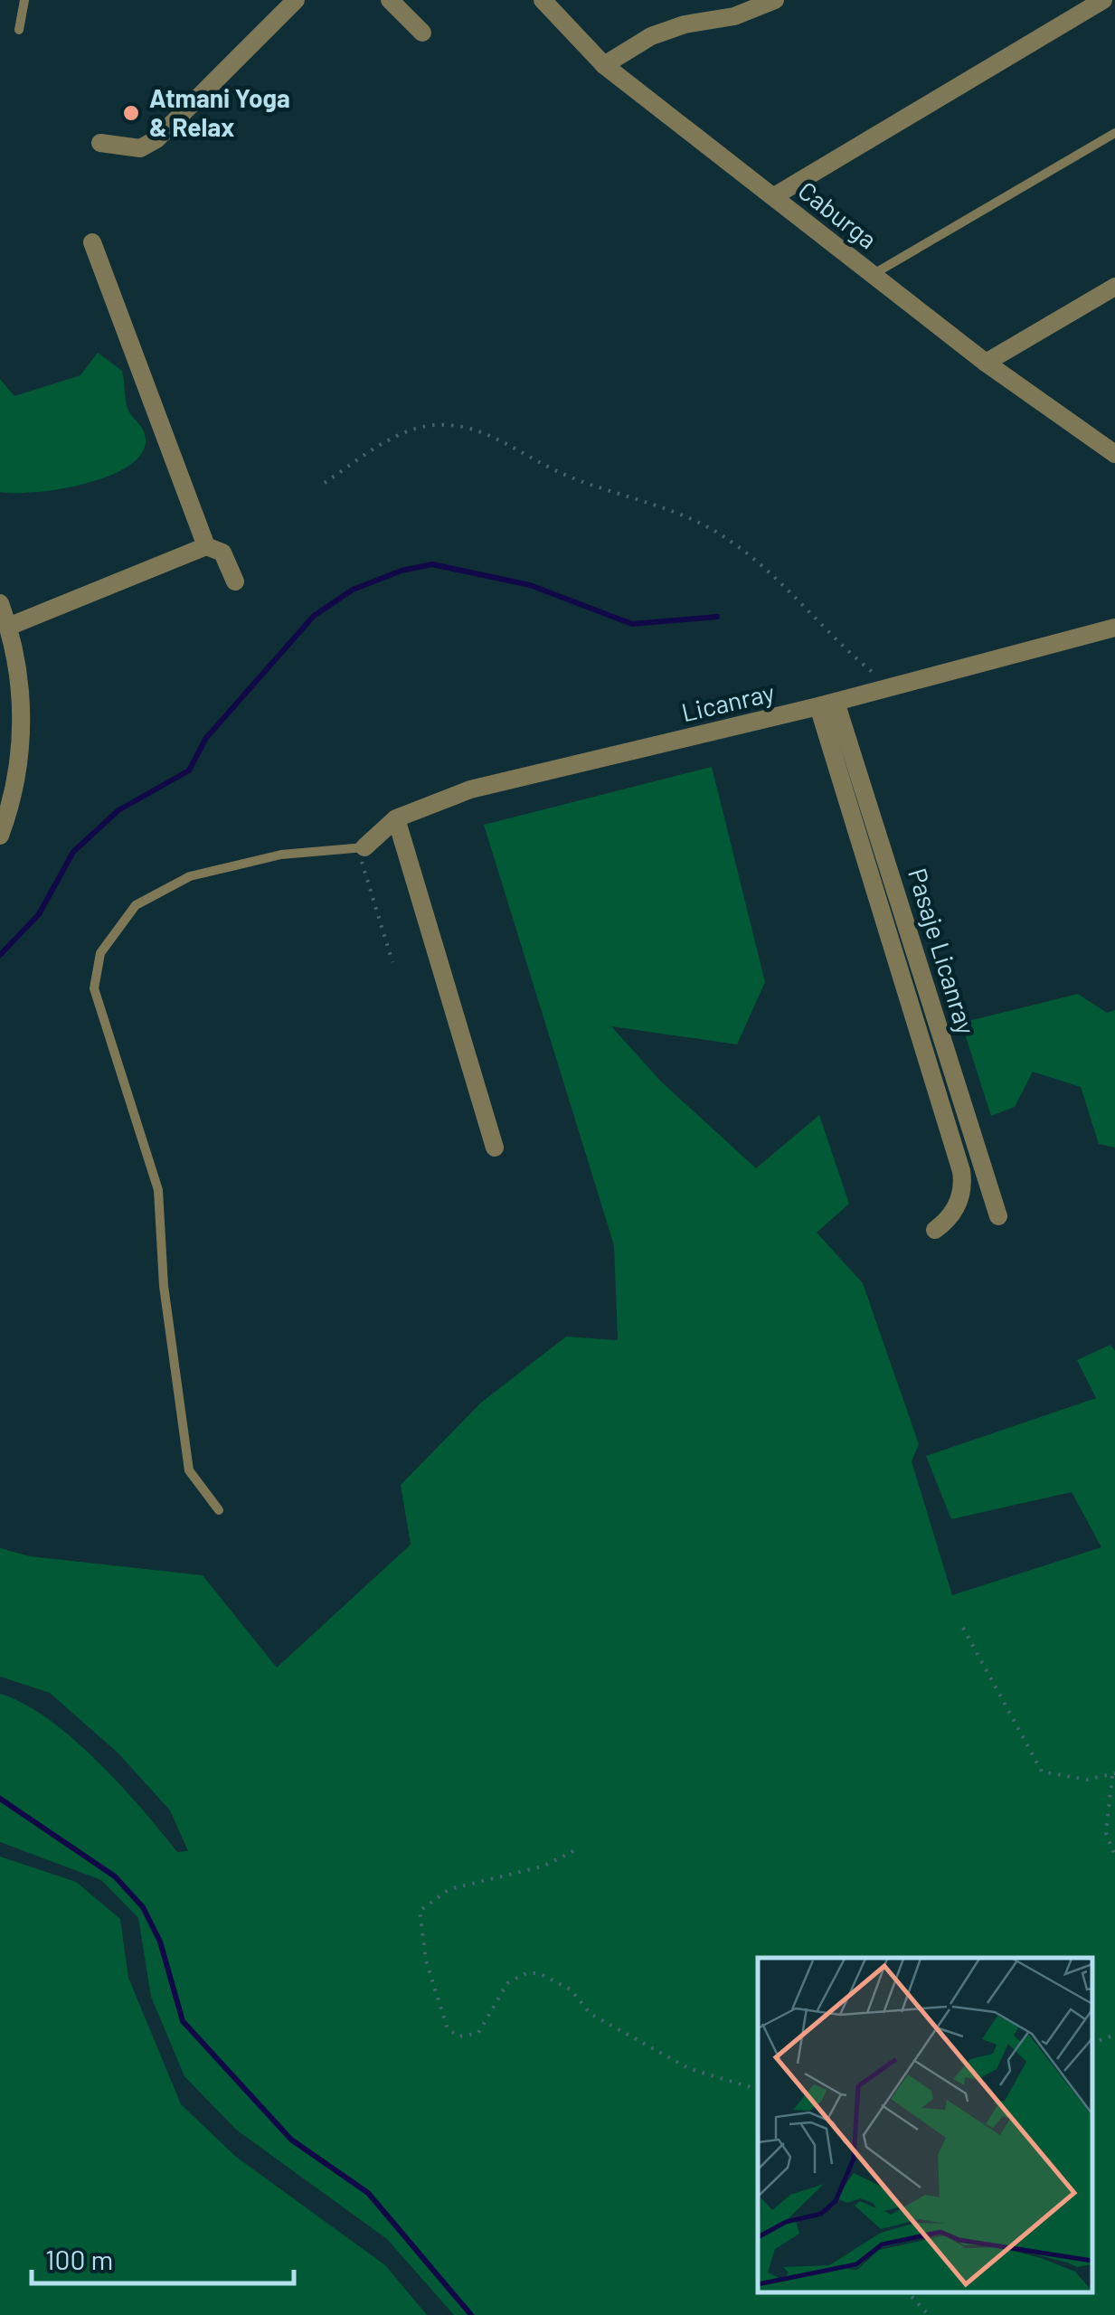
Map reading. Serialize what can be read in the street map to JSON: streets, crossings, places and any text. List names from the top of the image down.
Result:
{
  "streets": {
    "street": ["Caburga", "Licanray", "Pasaje Licanray"]
  },
  "crossings": [
    ["Licanray", "Pasaje Licanray"]
  ],
  "places": ["Atmani Yoga & Relax"],
  "scale_bar": "100 m"
}
